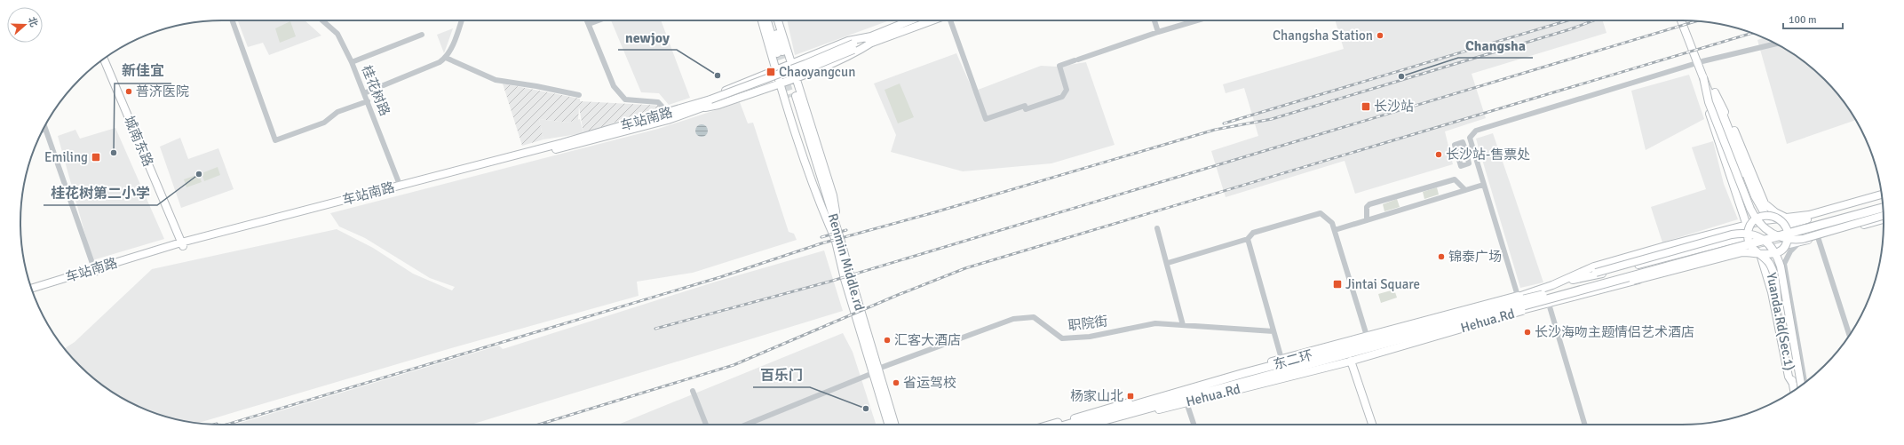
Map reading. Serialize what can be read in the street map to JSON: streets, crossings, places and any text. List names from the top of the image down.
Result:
{
  "streets": {
    "highway": ["东二环"],
    "main road": [
      "车站南路",
      "城南东路",
      "Renmin Middle.rd",
      "Hehua.Rd",
      "Yuanda.Rd(Sec.1)"
    ],
    "street": ["桂花树路", "职院街"]
  },
  "crossings": [
    ["桂花树路", "车站南路"],
    ["车站南路", "城南东路"],
    ["Renmin Middle.rd", "职院街"],
    ["Hehua.Rd", "东二环"]
  ],
  "places": {
    "other": [
      "Changsha Station",
      "newjoy",
      "Changsha",
      "普济医院",
      "新佳宜",
      "长沙站-售票处",
      "桂花树第二小学",
      "锦泰广场",
      "长沙海吻主题情侣艺术酒店",
      "汇客大酒店",
      "省运驾校",
      "百乐门"
    ],
    "transit": [
      "Chaoyangcun",
      "长沙站",
      "Emiling",
      "Jintai Square",
      "杨家山北"
    ]
  },
  "scale_bar": "100 m",
  "north": "right"
}
